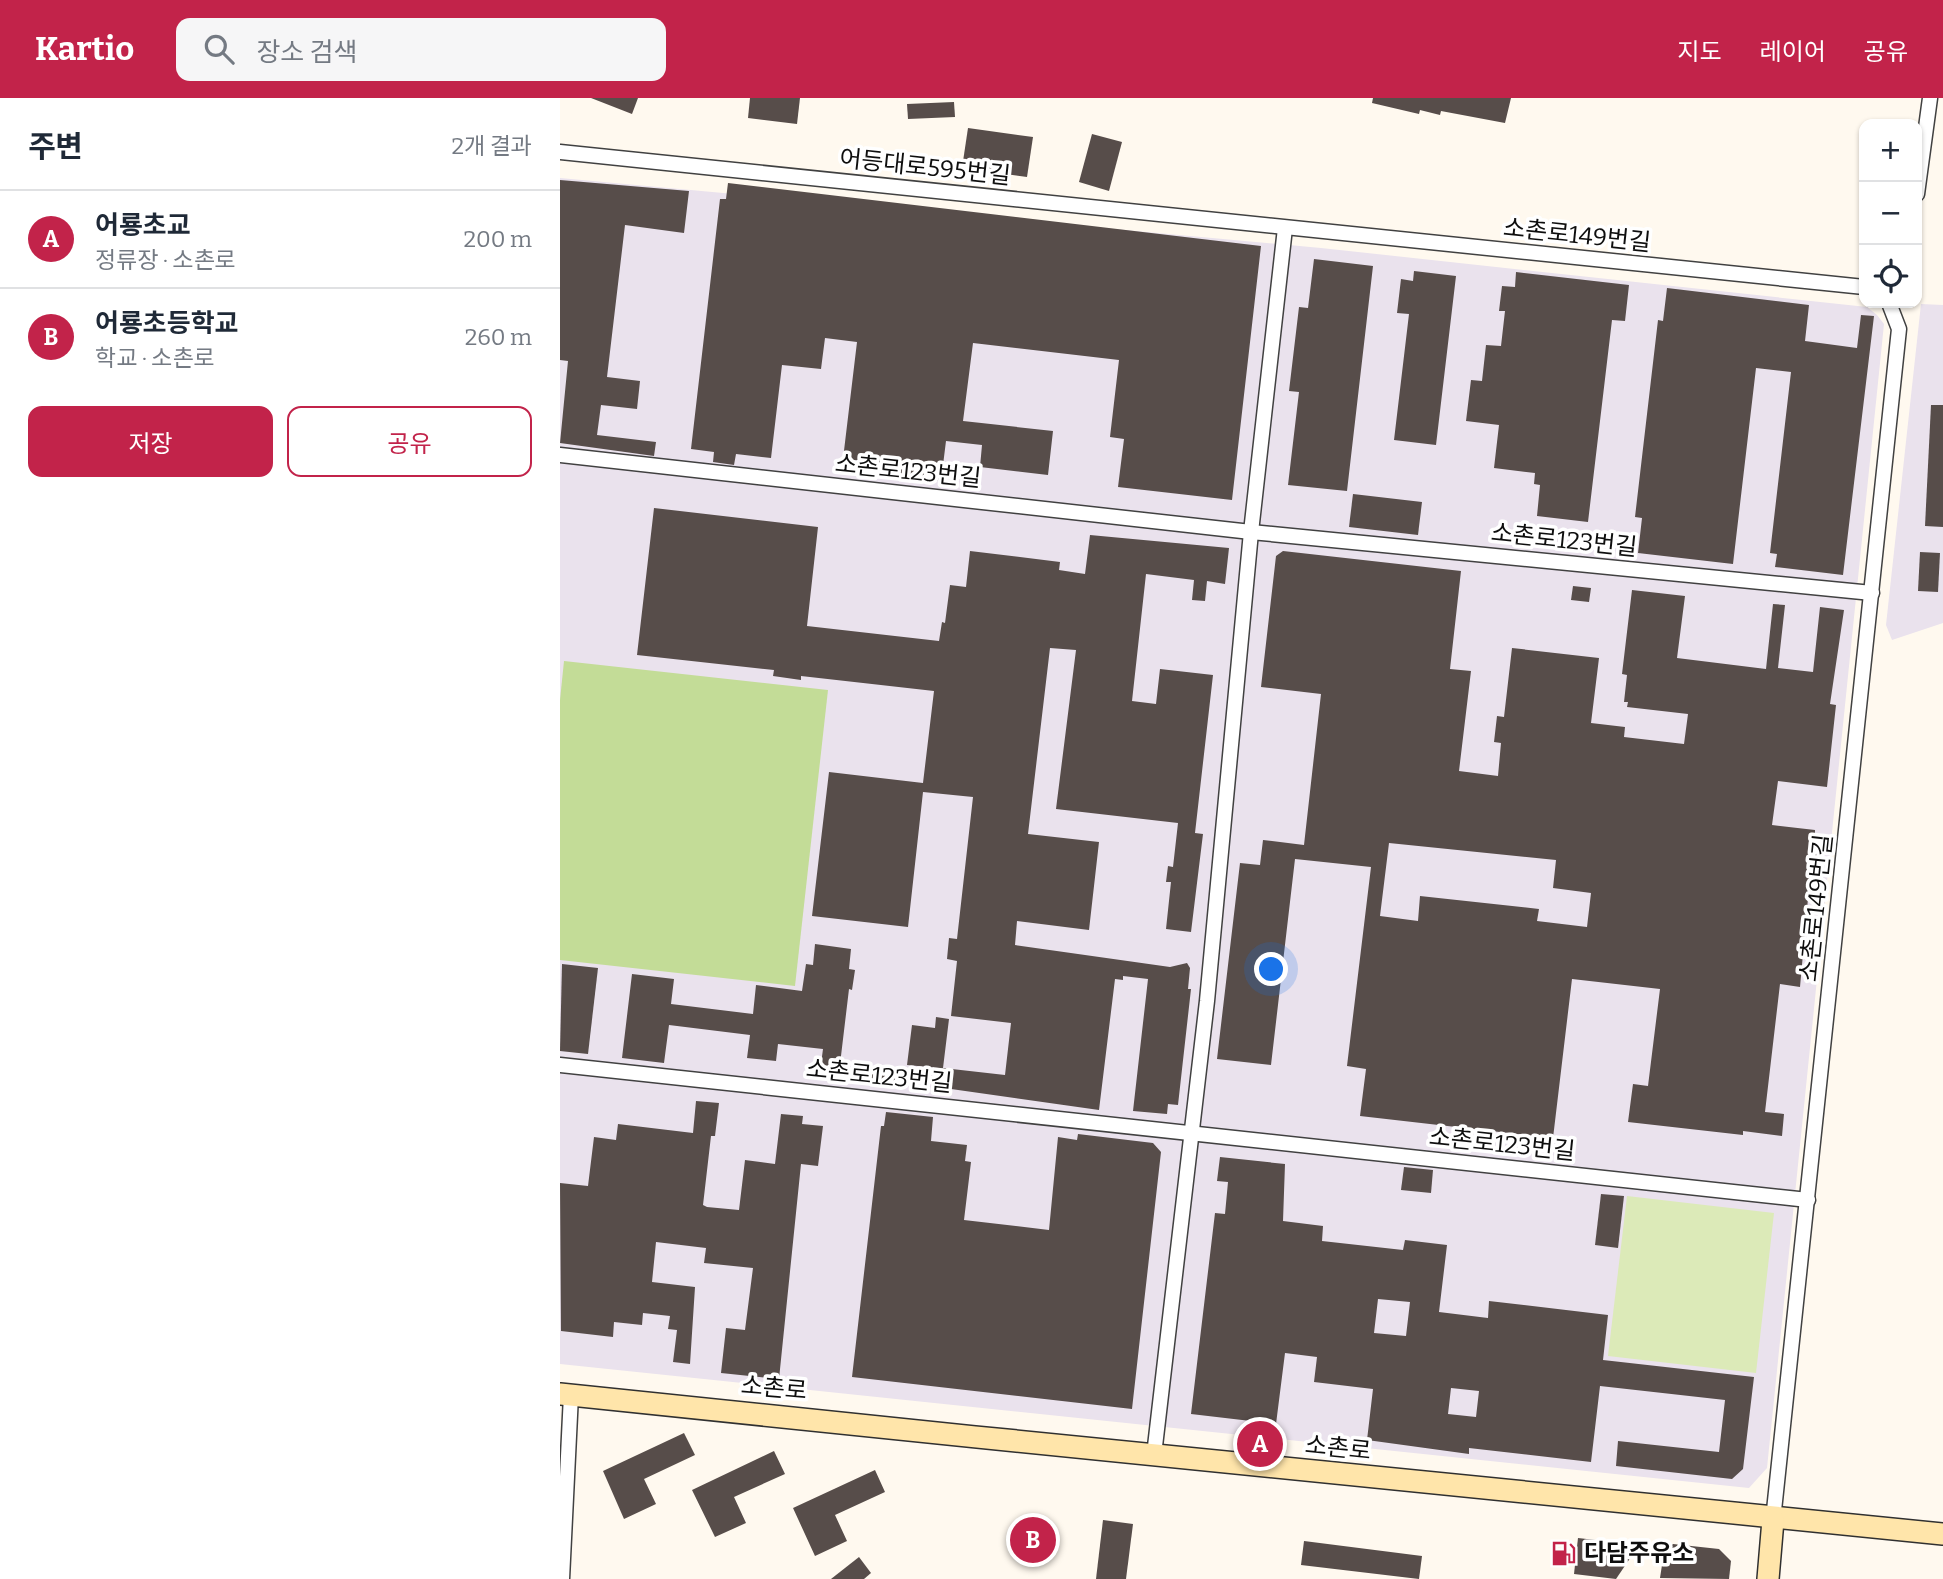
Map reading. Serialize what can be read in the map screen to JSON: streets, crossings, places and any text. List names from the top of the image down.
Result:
{
  "streets": {
    "street": [
      "어등대로595번길",
      "소촌로149번길",
      "소촌로123번길",
      "소촌로"
    ]
  },
  "crossings": [
    ["어등대로595번길", "소촌로149번길"],
    ["소촌로149번길", "소촌로123번길"],
    ["소촌로149번길", "소촌로"]
  ],
  "places": {
    "fuel station": ["다담주유소"]
  },
  "page": {
    "header": "Kartio",
    "search": "장소 검색",
    "nav": ["지도", "레이어", "공유"],
    "heading": ["주변", "2개 결과"],
    "map_buttons": ["+", "−"],
    "list": [
      {
        "mark": "A",
        "name": "어룡초교",
        "note": "정류장 · 소촌로",
        "value": "200 m"
      },
      {
        "mark": "B",
        "name": "어룡초등학교",
        "note": "학교 · 소촌로",
        "value": "260 m"
      }
    ],
    "buttons": ["저장", "공유"],
    "pins": ["A", "B"]
  }
}
